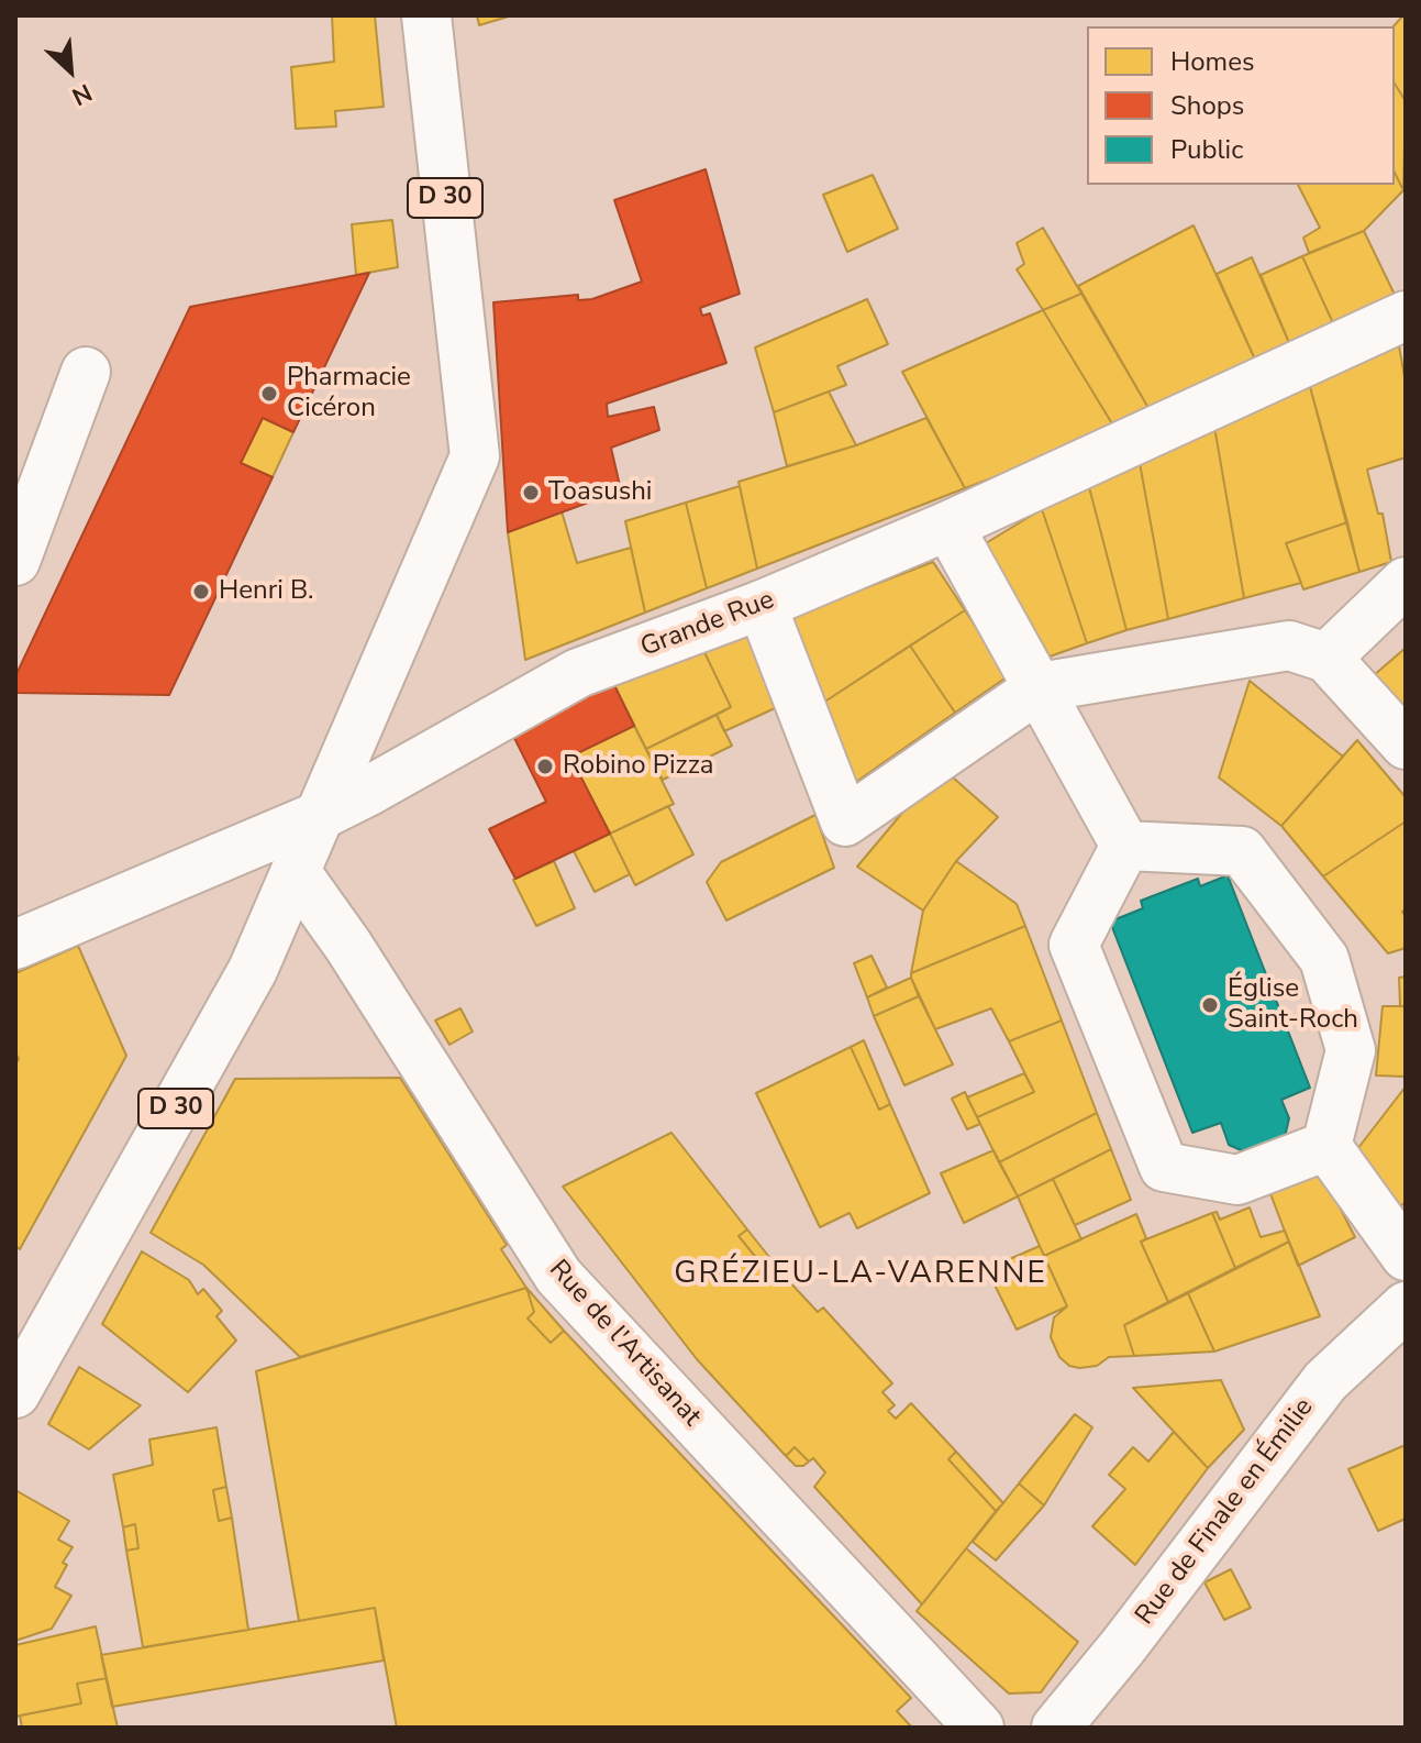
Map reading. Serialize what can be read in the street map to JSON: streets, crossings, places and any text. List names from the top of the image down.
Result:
{
  "streets": {
    "street": [
      "D 30",
      "Grande Rue",
      "Rue de l'Artisanat",
      "Rue de Finale en Émilie"
    ]
  },
  "crossings": [
    ["D 30", "Grande Rue"],
    ["D 30", "Rue de l'Artisanat"]
  ],
  "districts": ["GRÉZIEU-LA-VARENNE"],
  "places": [
    "Pharmacie Cicéron",
    "Toasushi",
    "Henri B.",
    "Robino Pizza",
    "Église Saint-Roch"
  ],
  "legend": ["Homes", "Shops", "Public"],
  "north": "bottom right"
}
